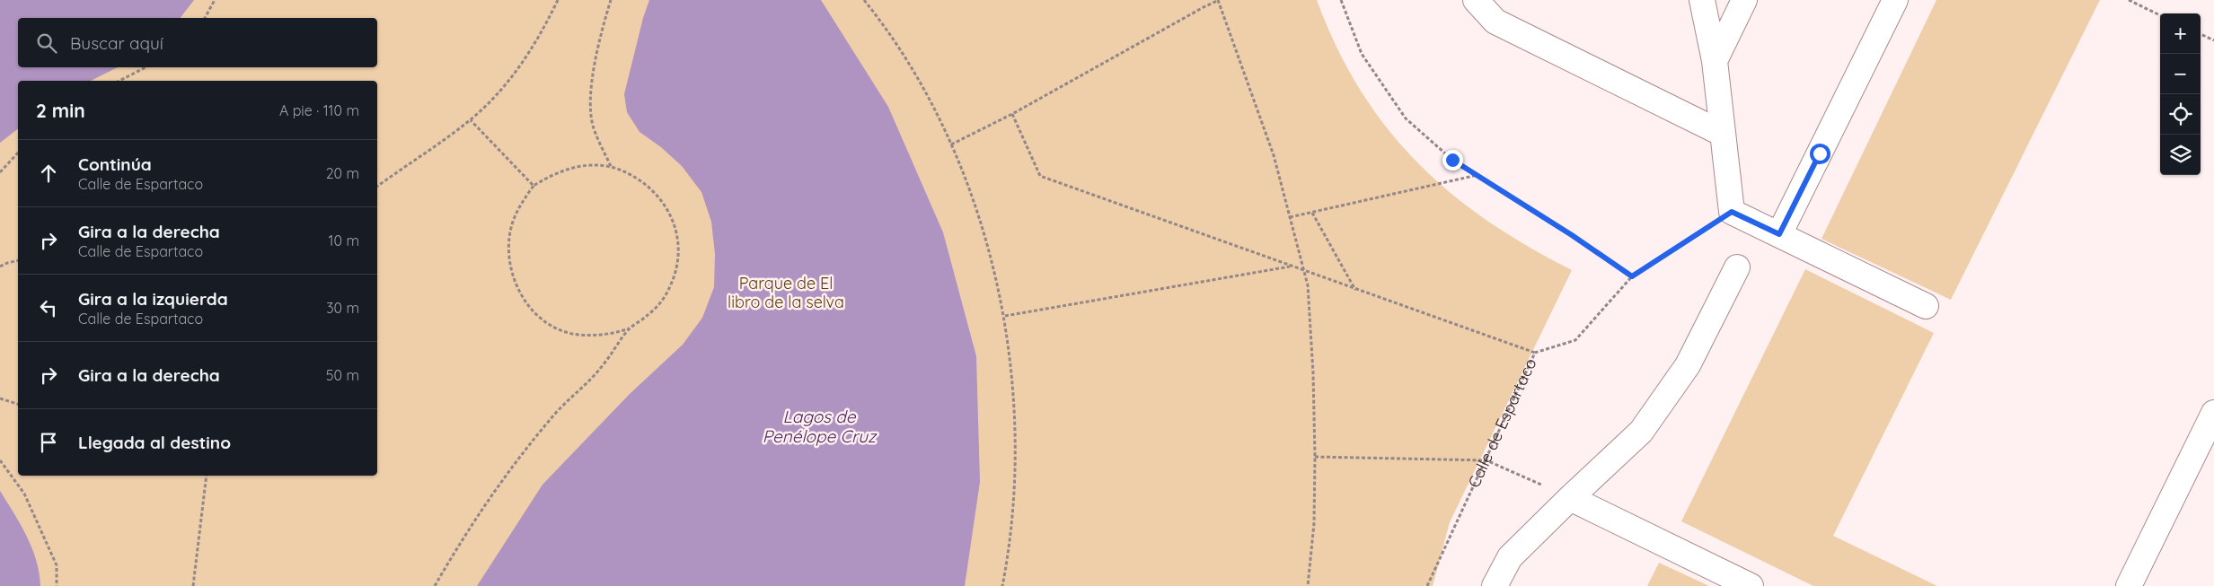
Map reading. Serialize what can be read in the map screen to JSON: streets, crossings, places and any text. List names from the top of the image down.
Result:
{
  "streets": {
    "path": ["Calle de Espartaco"]
  },
  "water": ["Lagos de Penélope Cruz"],
  "parks": ["Parque de El libro de la selva"],
  "page": {
    "map_buttons": ["+", "−"],
    "search": "Buscar aquí",
    "heading": ["2 min", "A pie · 110 m"],
    "list": [
      ["Continúa", "Calle de Espartaco", "20 m"],
      ["Gira a la derecha", "Calle de Espartaco", "10 m"],
      ["Gira a la izquierda", "Calle de Espartaco", "30 m"],
      ["Gira a la derecha", "50 m"],
      "Llegada al destino"
    ]
  }
}
